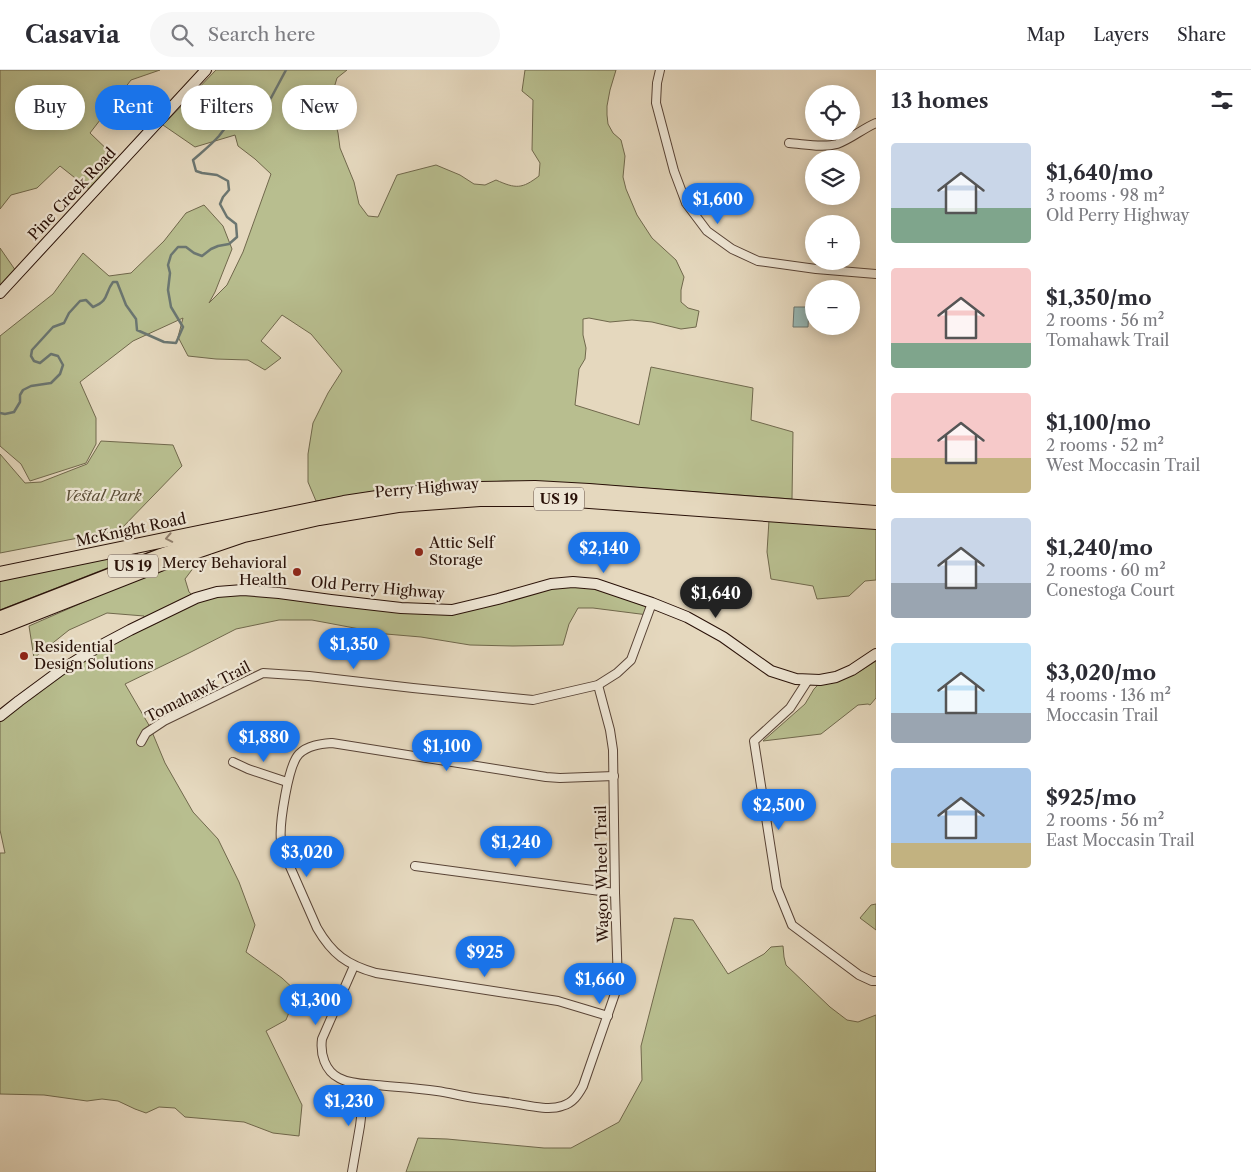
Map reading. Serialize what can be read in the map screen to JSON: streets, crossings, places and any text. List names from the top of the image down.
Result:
{
  "streets": {
    "highway": ["Perry Highway", "US 19", "McKnight Road"],
    "street": [
      "Pine Creek Road",
      "Old Perry Highway",
      "Tomahawk Trail",
      "Wagon Wheel Trail"
    ]
  },
  "crossings": [
    ["Perry Highway", "McKnight Road"],
    ["Tomahawk Trail", "Wagon Wheel Trail"]
  ],
  "one_way": ["McKnight Road"],
  "parks": ["Vestal Park"],
  "places": ["Attic Self Storage", "Mercy Behavioral Health", "Residential Design Solutions"],
  "page": {
    "header": "Casavia",
    "search": "Search here",
    "nav": ["Map", "Layers", "Share"],
    "heading": "13 homes",
    "map_buttons": ["+", "−"],
    "chip": [
      "Buy",
      "Rent",
      "Filters",
      "New"
    ],
    "list": [
      {
        "name": "$1,640/mo",
        "note": "3 rooms · 98 m² · Old Perry Highway"
      },
      {
        "name": "$1,350/mo",
        "note": "2 rooms · 56 m² · Tomahawk Trail"
      },
      {
        "name": "$1,100/mo",
        "note": "2 rooms · 52 m² · West Moccasin Trail"
      },
      {
        "name": "$1,240/mo",
        "note": "2 rooms · 60 m² · Conestoga Court"
      },
      {
        "name": "$3,020/mo",
        "note": "4 rooms · 136 m² · Moccasin Trail"
      },
      {
        "name": "$925/mo",
        "note": "2 rooms · 56 m² · East Moccasin Trail"
      }
    ],
    "price": [
      "$1,600",
      "$2,140",
      "$1,640",
      "$1,350",
      "$1,880",
      "$1,100",
      "$2,500",
      "$1,240",
      "$3,020",
      "$925",
      "$1,660",
      "$1,300",
      "$1,230"
    ]
  }
}
